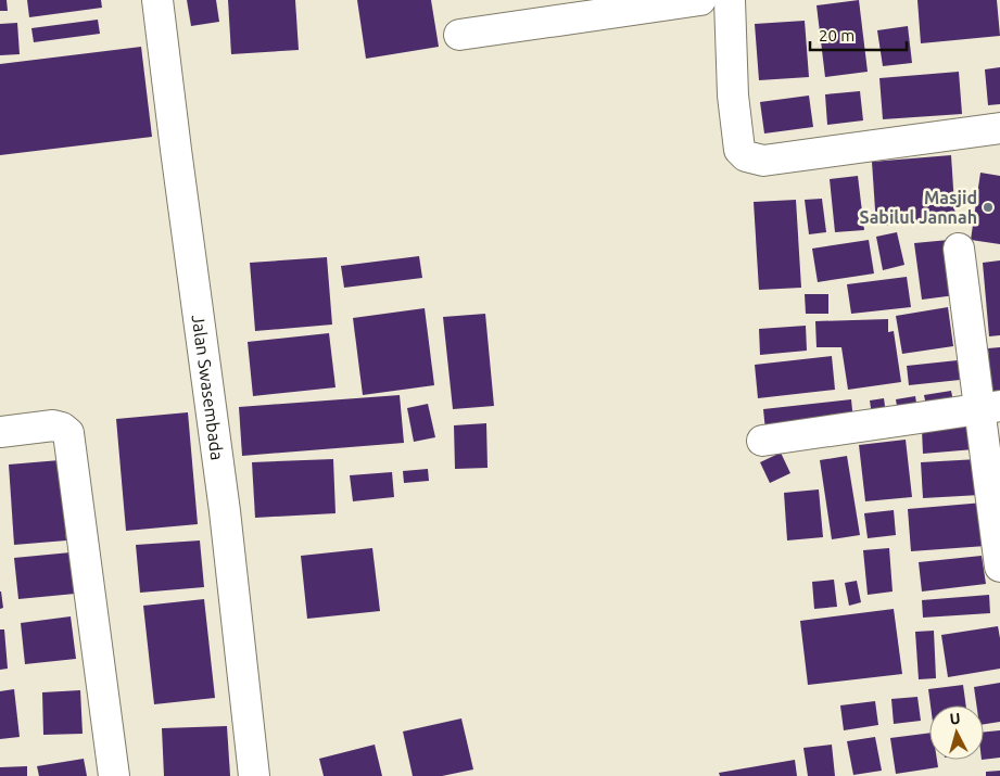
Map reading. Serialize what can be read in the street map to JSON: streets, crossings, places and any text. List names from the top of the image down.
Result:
{
  "streets": {
    "street": ["Jalan Swasembada"]
  },
  "places": ["Masjid Sabilul Jannah"],
  "scale_bar": "20 m",
  "north": "top"
}
